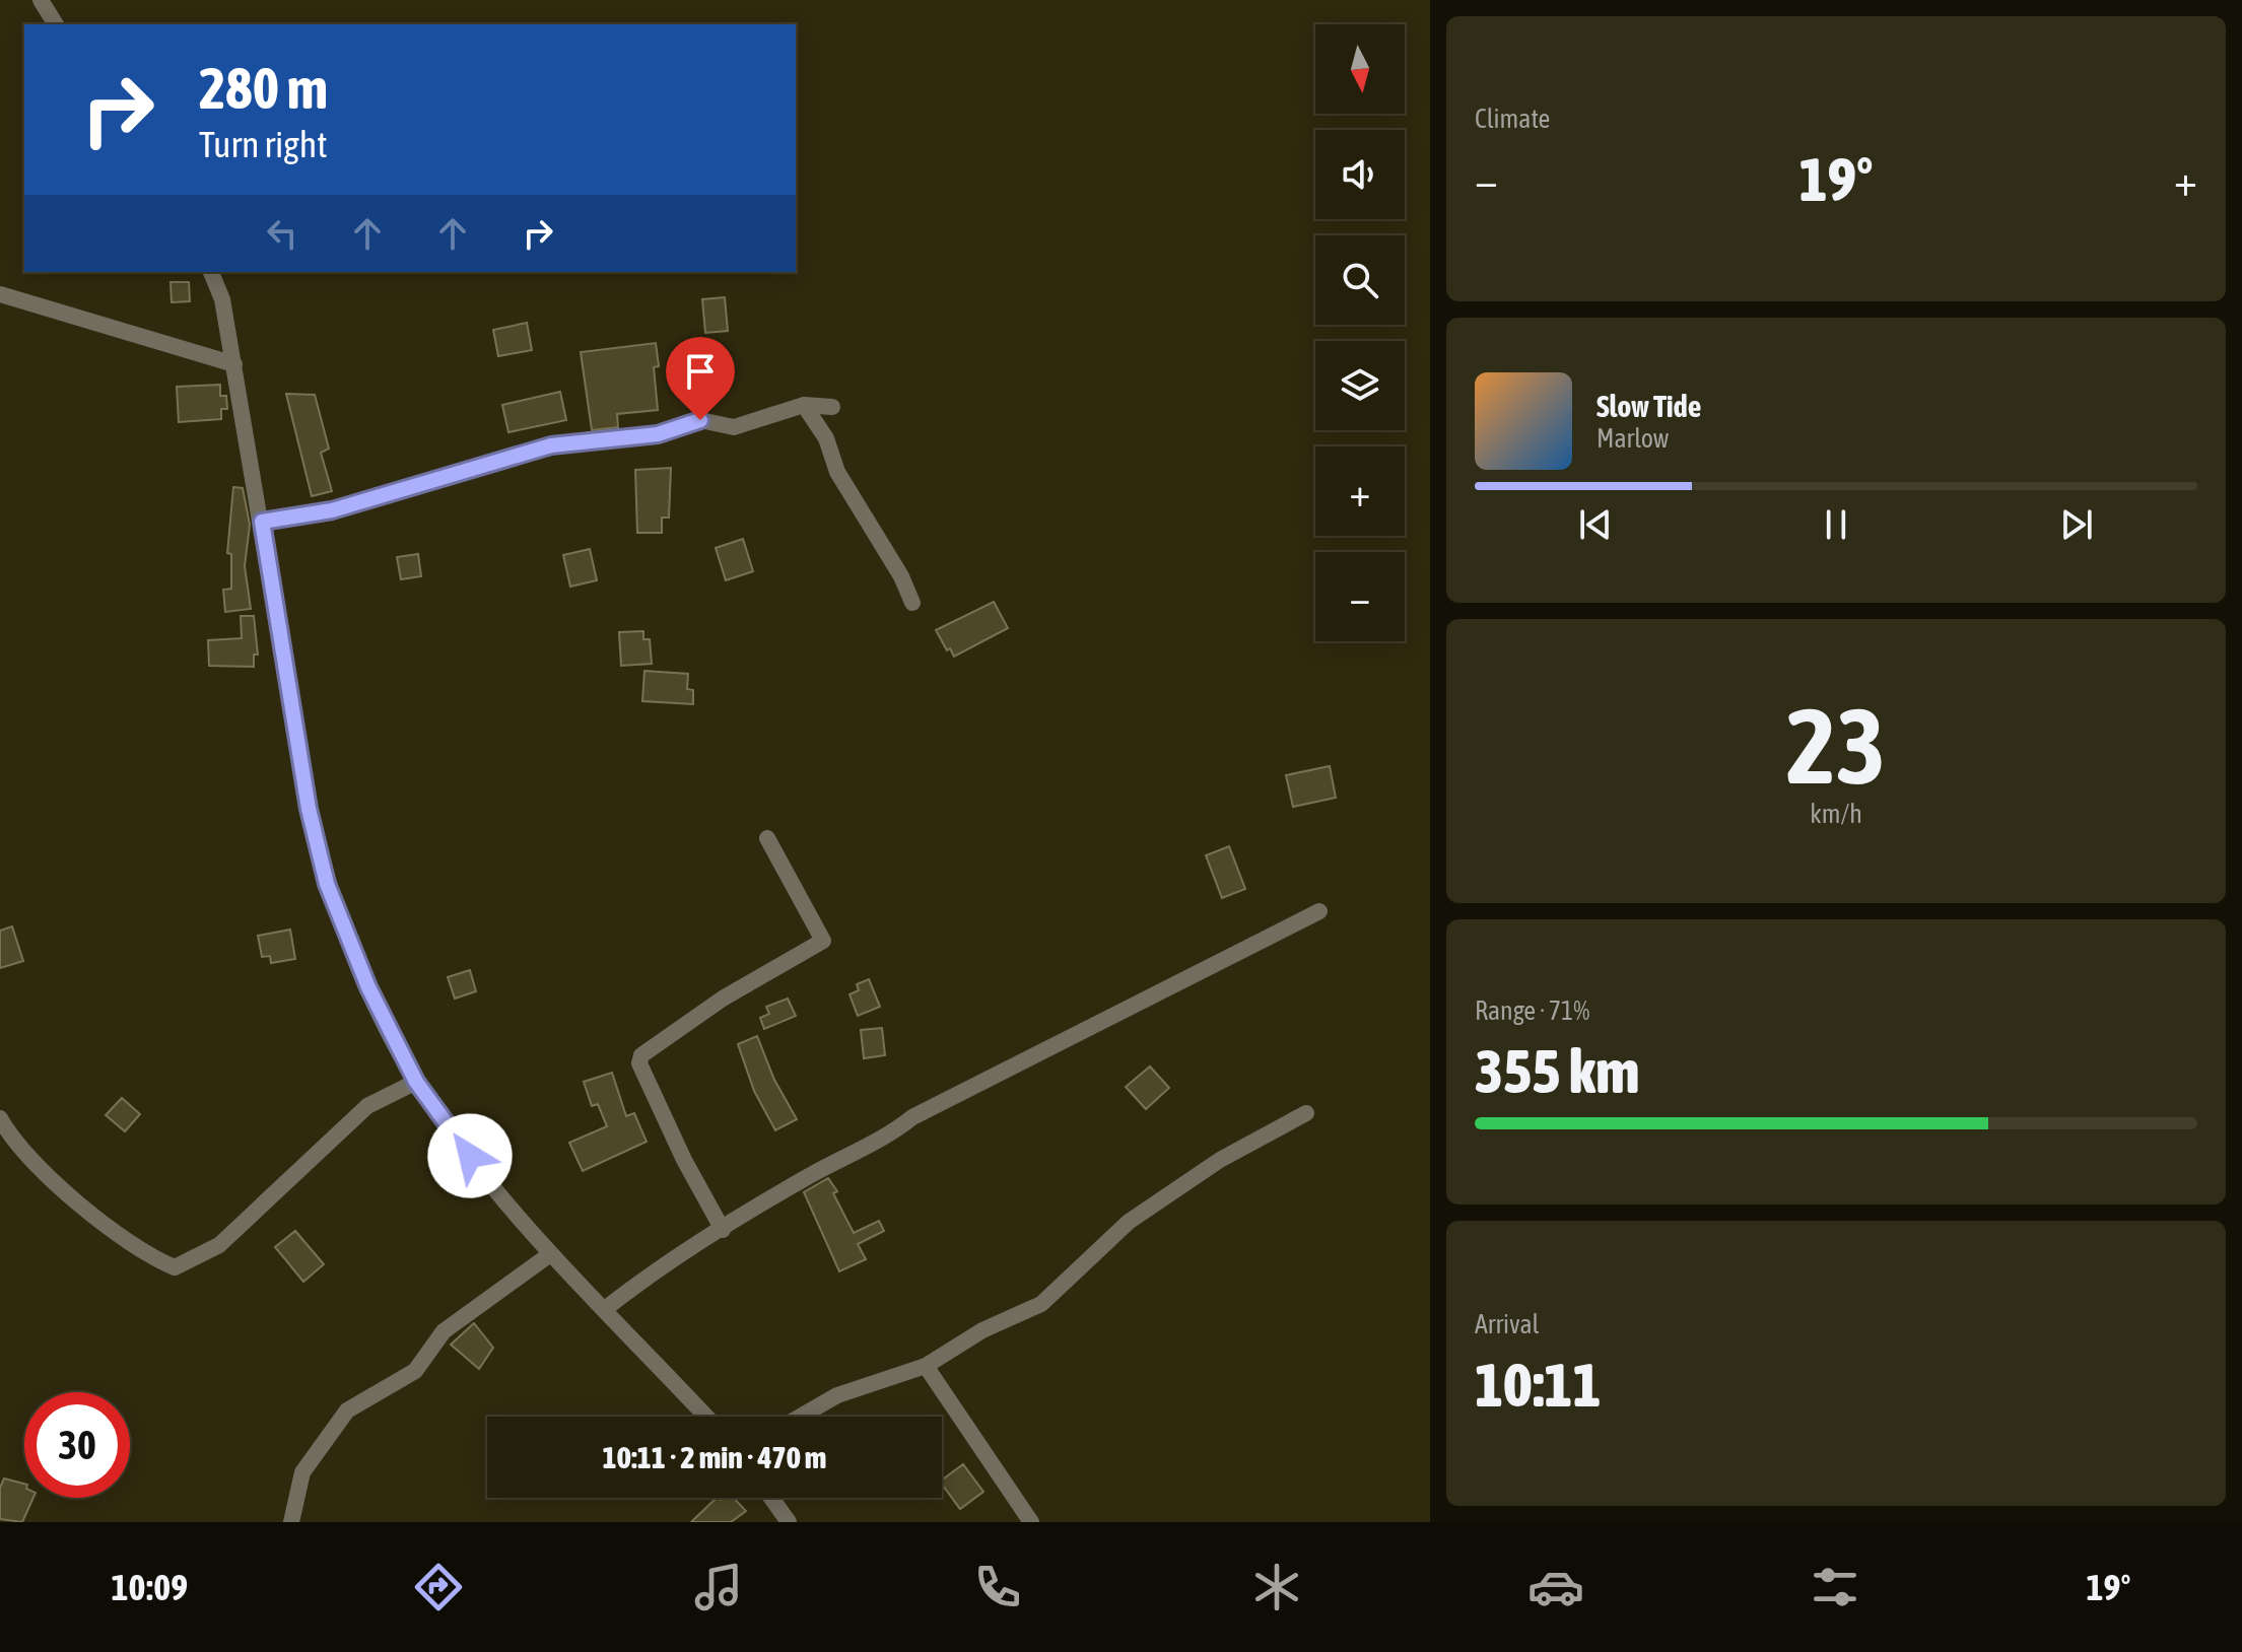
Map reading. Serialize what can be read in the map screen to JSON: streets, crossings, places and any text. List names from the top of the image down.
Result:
{
  "north": "bottom",
  "page": {
    "tile": [
      "Climate",
      ["23", "km/h"],
      ["Range · 71%", "355 km"],
      ["Arrival", "10:11"]
    ],
    "map_buttons": ["+", "−"],
    "turn": ["280 m", "Turn right"],
    "heat": ["−", "19°", "+"],
    "song": ["Slow Tide", "Marlow"],
    "limit": "30",
    "trip": "10:11 · 2 min · 470 m",
    "tabs": ["10:09", "19°"]
  }
}
